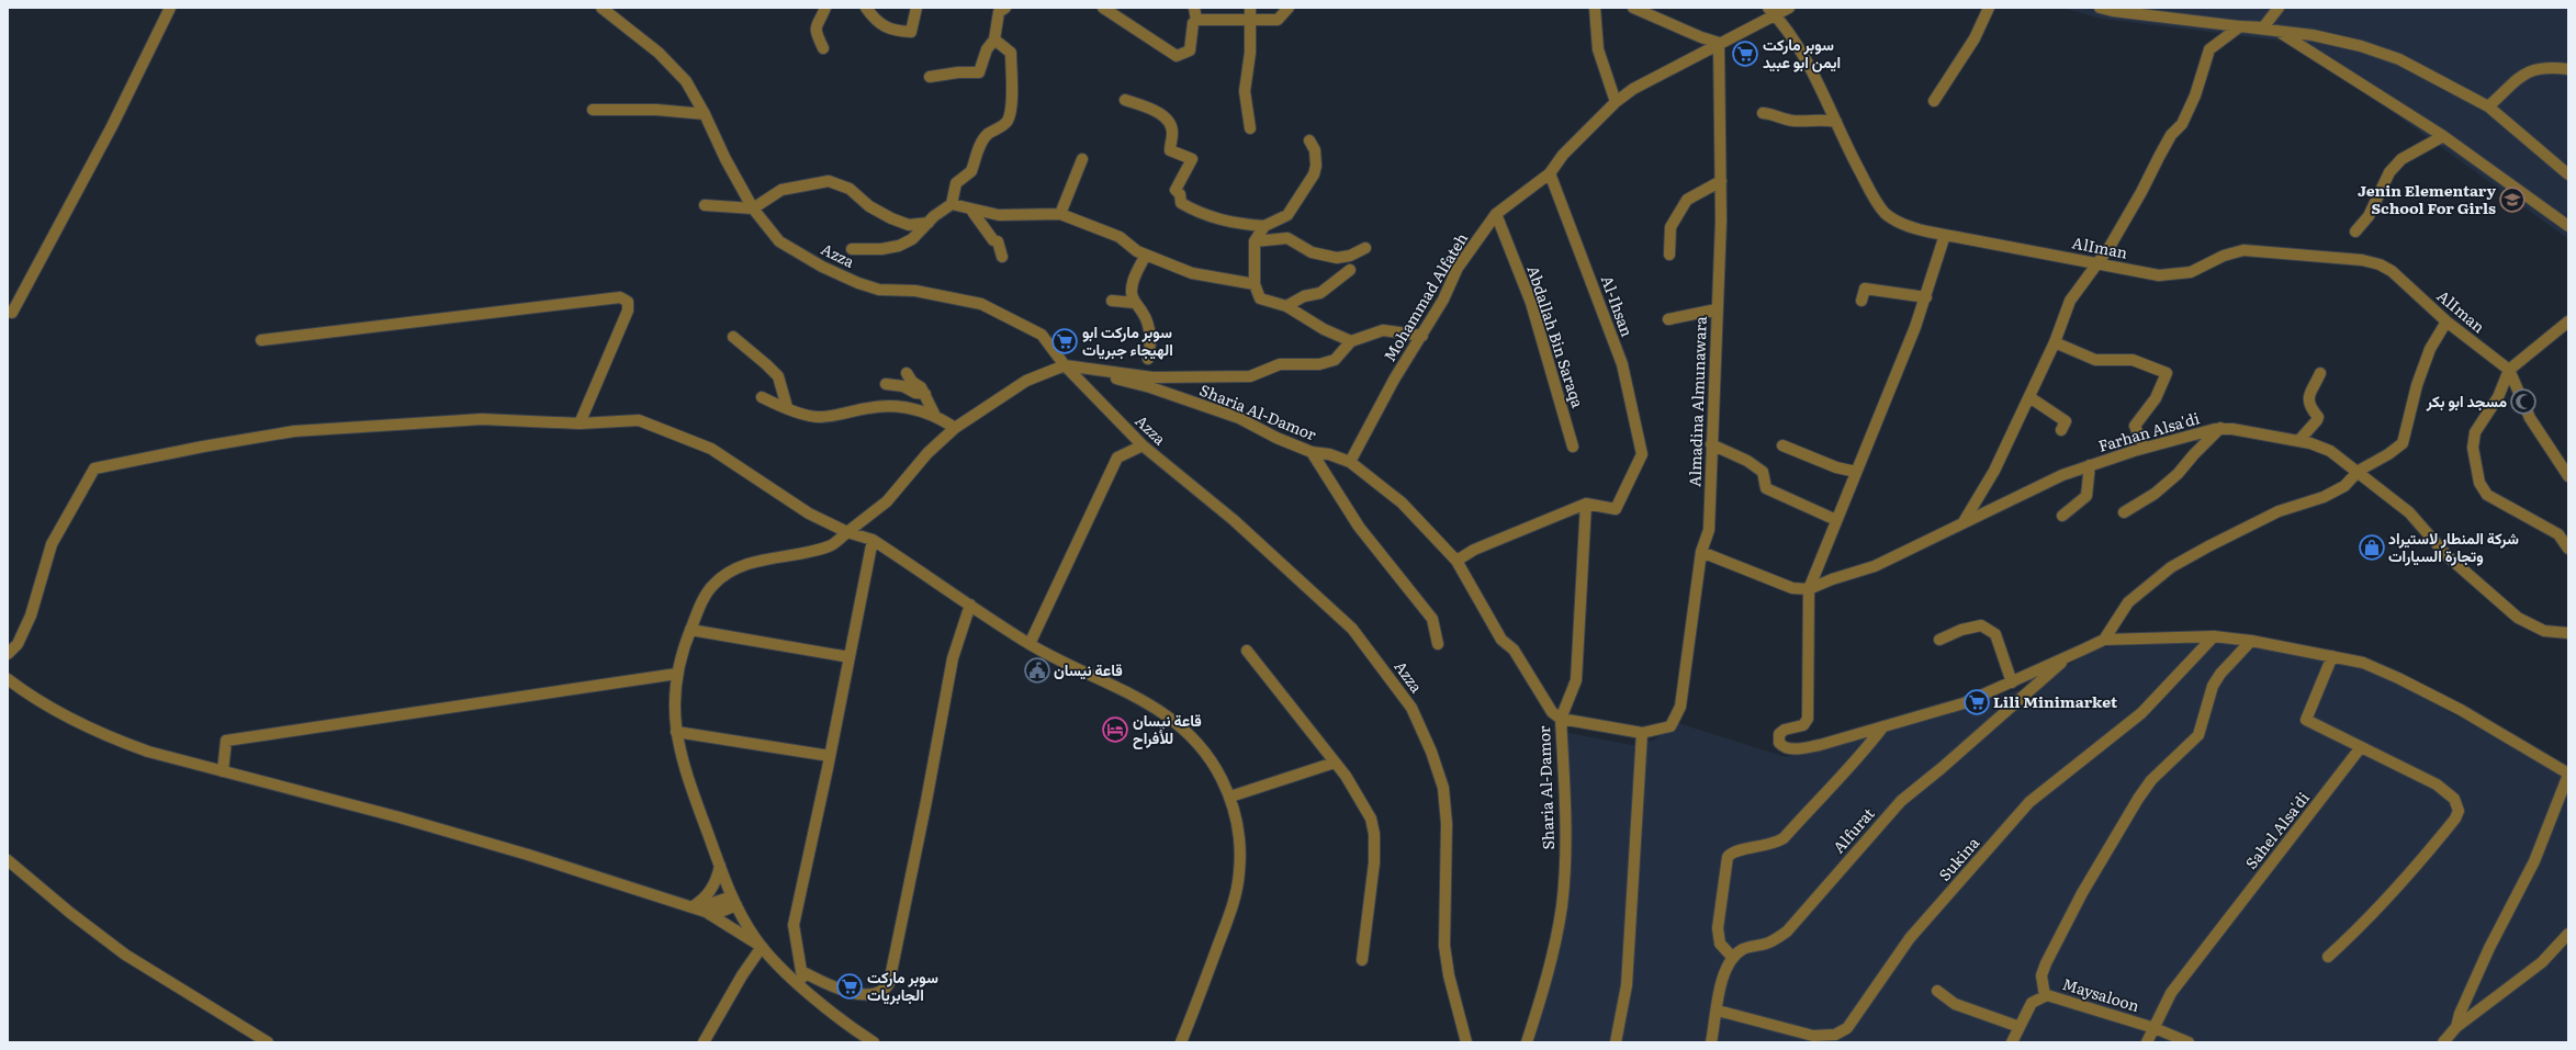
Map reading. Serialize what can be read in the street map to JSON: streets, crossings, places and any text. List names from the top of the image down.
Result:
{
  "streets": {
    "street": [
      "AlIman",
      "Azza",
      "Mohammad Alfateh",
      "Al-Ihsan",
      "Abdallah Bin Saraqa",
      "Almadina Almunawara",
      "Sharia Al-Damor",
      "Farhan Alsa'di",
      "Alfurat",
      "Sahel Alsa'di",
      "Sukina",
      "Maysaloon"
    ]
  },
  "crossings": [
    ["AlIman", "Mohammad Alfateh"],
    ["Azza", "Sharia Al-Damor"],
    ["Mohammad Alfateh", "Al-Ihsan"],
    ["Mohammad Alfateh", "Abdallah Bin Saraqa"],
    ["Mohammad Alfateh", "Almadina Almunawara"],
    ["Mohammad Alfateh", "Sharia Al-Damor"],
    ["Sahel Alsa'di", "Maysaloon"]
  ],
  "places": {
    "supermarket": [
      "سوبر ماركت ايمن ابو عبيد",
      "سوبر ماركت ابو الهيجاء جبريات",
      "Lili Minimarket",
      "سوبر ماركت الجابريات"
    ],
    "school or university": ["Jenin Elementary School For Girls"],
    "mosque": ["مسجد ابو بكر"],
    "shop": ["شركة المنطار لاستيراد وتجارة السيارات"],
    "public building": ["قاعة نيسان"],
    "hotel": ["قاعة نيسان للأفراح"]
  }
}
